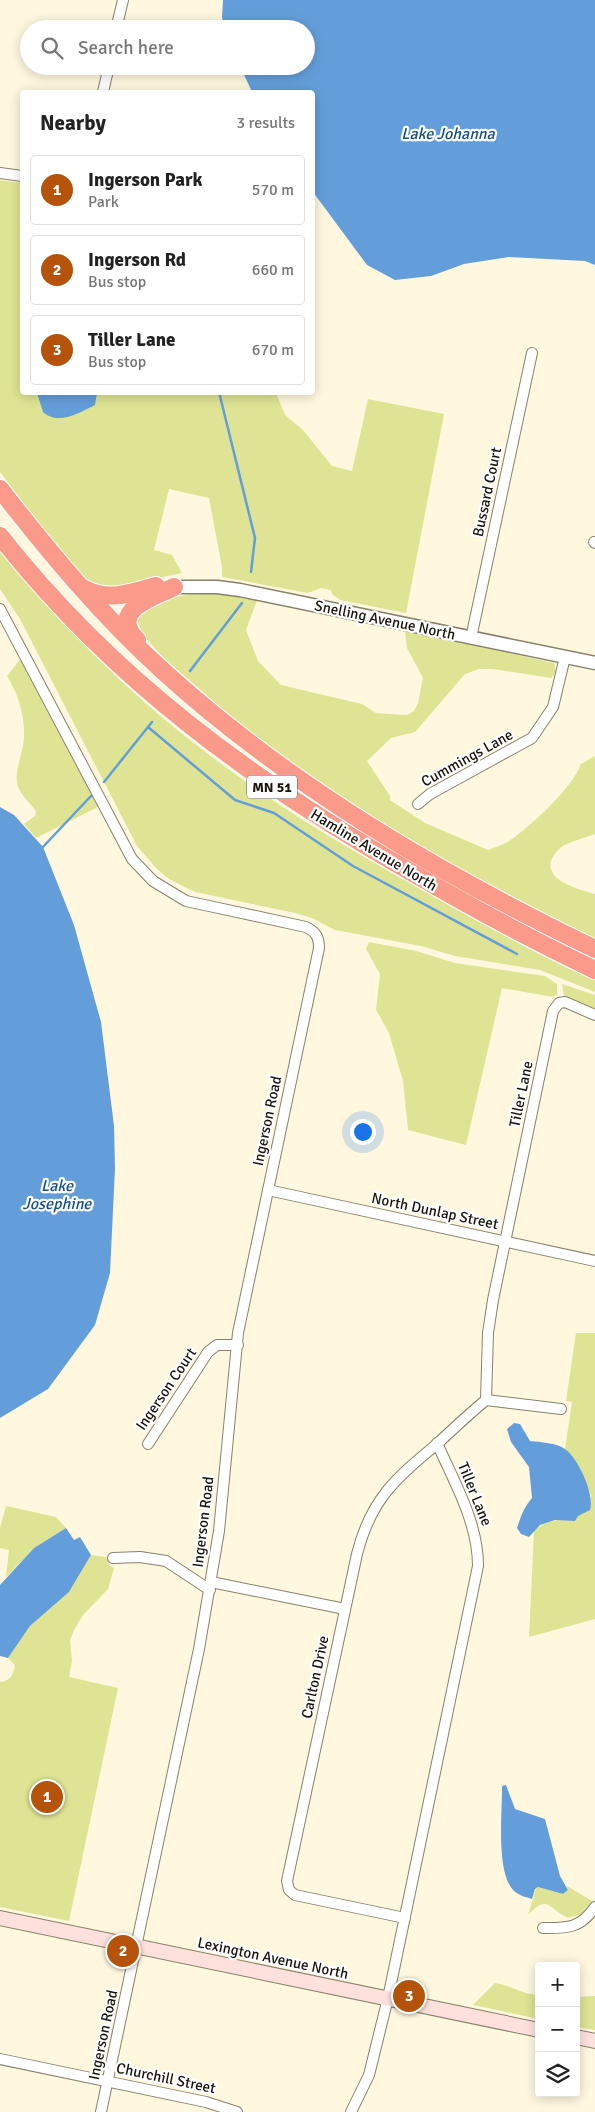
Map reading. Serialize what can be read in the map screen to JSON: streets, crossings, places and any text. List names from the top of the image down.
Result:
{
  "streets": {
    "highway": ["MN 51", "Hamline Avenue North"],
    "main road": ["Lexington Avenue North"],
    "street": [
      "Bussard Court",
      "Snelling Avenue North",
      "Cummings Lane",
      "Tiller Lane",
      "Ingerson Road",
      "North Dunlap Street",
      "Ingerson Court",
      "Carlton Drive",
      "Churchill Street"
    ]
  },
  "crossings": [
    ["Bussard Court", "Snelling Avenue North"],
    ["Snelling Avenue North", "Cummings Lane"],
    ["MN 51", "Hamline Avenue North"],
    ["Tiller Lane", "North Dunlap Street"],
    ["Tiller Lane", "Carlton Drive"],
    ["Tiller Lane", "Lexington Avenue North"],
    ["Ingerson Road", "North Dunlap Street"],
    ["Ingerson Road", "Ingerson Court"],
    ["Ingerson Road", "Lexington Avenue North"],
    ["Ingerson Road", "Churchill Street"]
  ],
  "water": ["Lake Johanna", "Lake Josephine"],
  "page": {
    "search": "Search here",
    "heading": ["Nearby", "3 results"],
    "list": [
      {
        "mark": "1",
        "name": "Ingerson Park",
        "note": "Park",
        "value": "570 m"
      },
      {
        "mark": "2",
        "name": "Ingerson Rd",
        "note": "Bus stop",
        "value": "660 m"
      },
      {
        "mark": "3",
        "name": "Tiller Lane",
        "note": "Bus stop",
        "value": "670 m"
      }
    ],
    "pins": ["1", "2", "3"],
    "map_buttons": ["+", "−"]
  }
}
